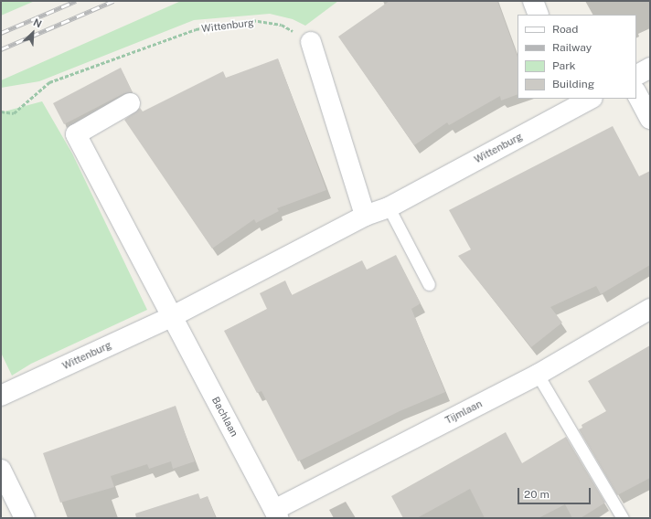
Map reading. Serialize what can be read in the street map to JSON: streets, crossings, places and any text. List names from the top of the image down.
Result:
{
  "streets": {
    "street": ["Wittenburg", "Tijmlaan", "Bachlaan"]
  },
  "crossings": [
    ["Wittenburg", "Bachlaan"],
    ["Tijmlaan", "Bachlaan"]
  ],
  "legend": [
    "Road",
    "Railway",
    "Park",
    "Building"
  ],
  "scale_bar": "20 m",
  "north": "top right"
}
